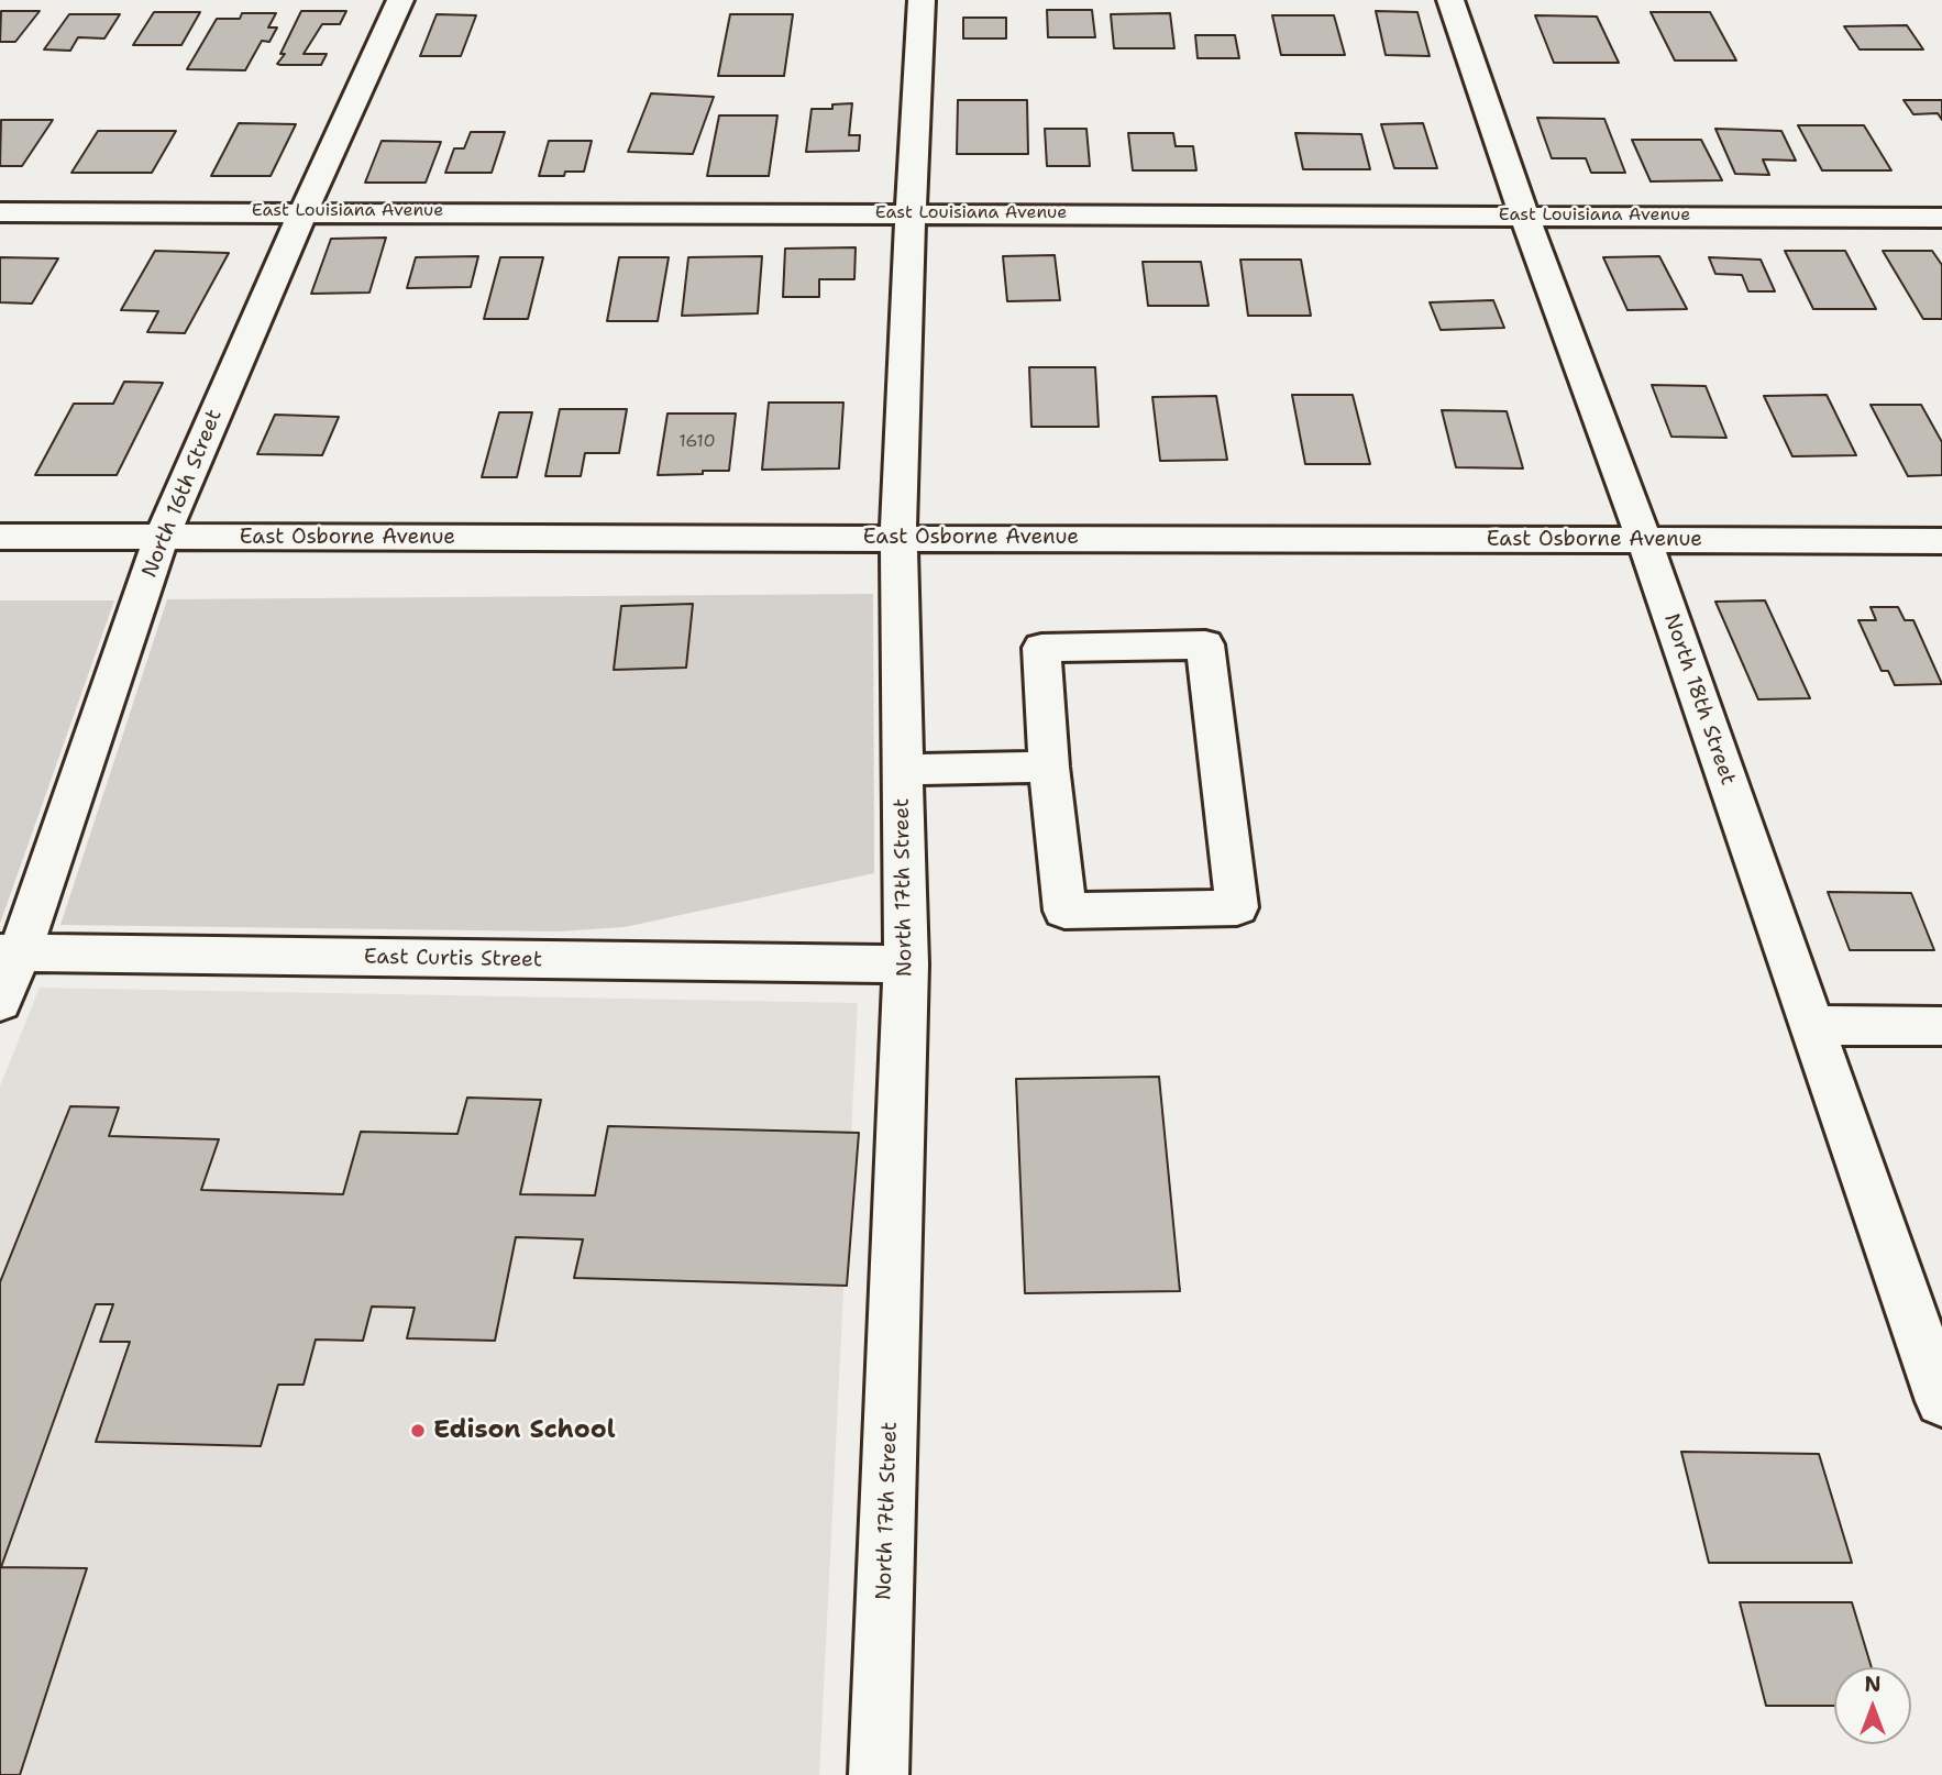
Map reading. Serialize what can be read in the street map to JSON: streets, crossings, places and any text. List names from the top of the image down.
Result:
{
  "streets": {
    "street": [
      "East Louisiana Avenue",
      "North 16th Street",
      "East Osborne Avenue",
      "North 18th Street",
      "North 17th Street",
      "East Curtis Street"
    ]
  },
  "crossings": [
    ["East Louisiana Avenue", "North 16th Street"],
    ["East Louisiana Avenue", "North 18th Street"],
    ["East Louisiana Avenue", "North 17th Street"],
    ["North 16th Street", "East Osborne Avenue"],
    ["North 16th Street", "East Curtis Street"],
    ["East Osborne Avenue", "North 18th Street"],
    ["East Osborne Avenue", "North 17th Street"],
    ["North 17th Street", "East Curtis Street"]
  ],
  "places": ["Edison School"],
  "house_numbers": ["1610"],
  "north": "top"
}
